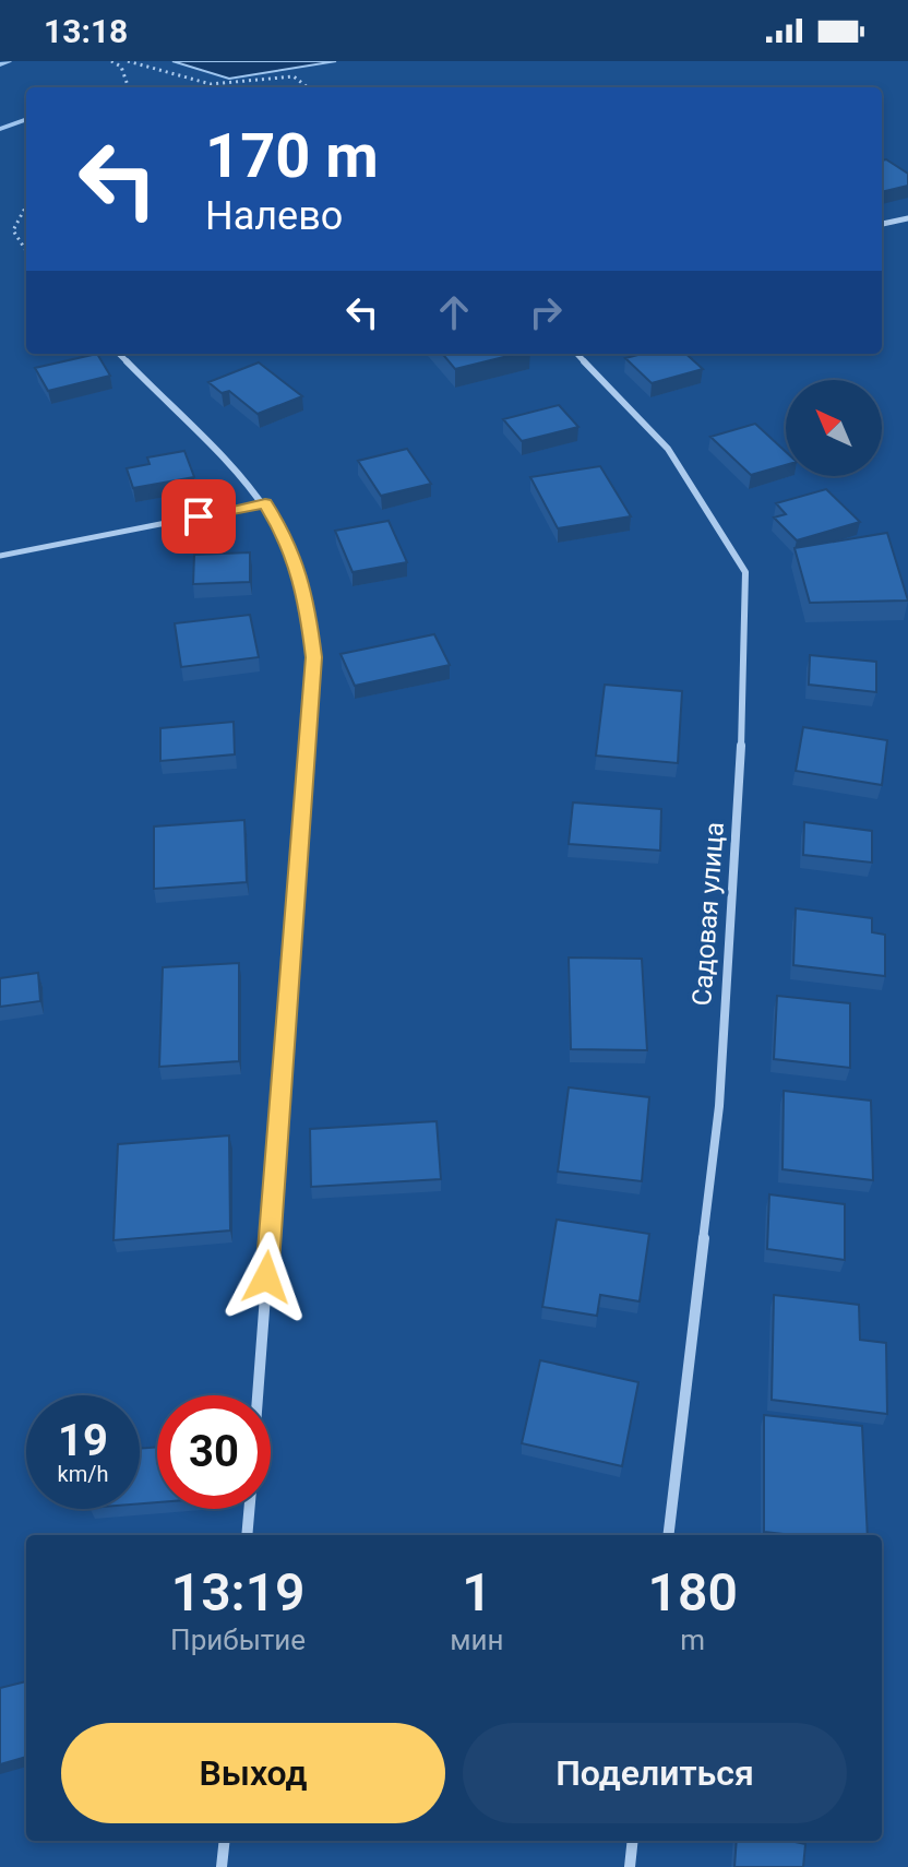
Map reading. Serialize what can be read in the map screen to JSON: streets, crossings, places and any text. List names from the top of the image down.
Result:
{
  "streets": {
    "street": ["Садовая улица"]
  },
  "north": "top left",
  "page": {
    "status": "13:18",
    "turn": ["170 m", "Налево"],
    "speed": "19 km/h",
    "limit": "30",
    "eta": [
      "13:19",
      "Прибытие",
      "1",
      "мин",
      "180",
      "m"
    ],
    "buttons": ["Выход", "Поделиться"]
  }
}
